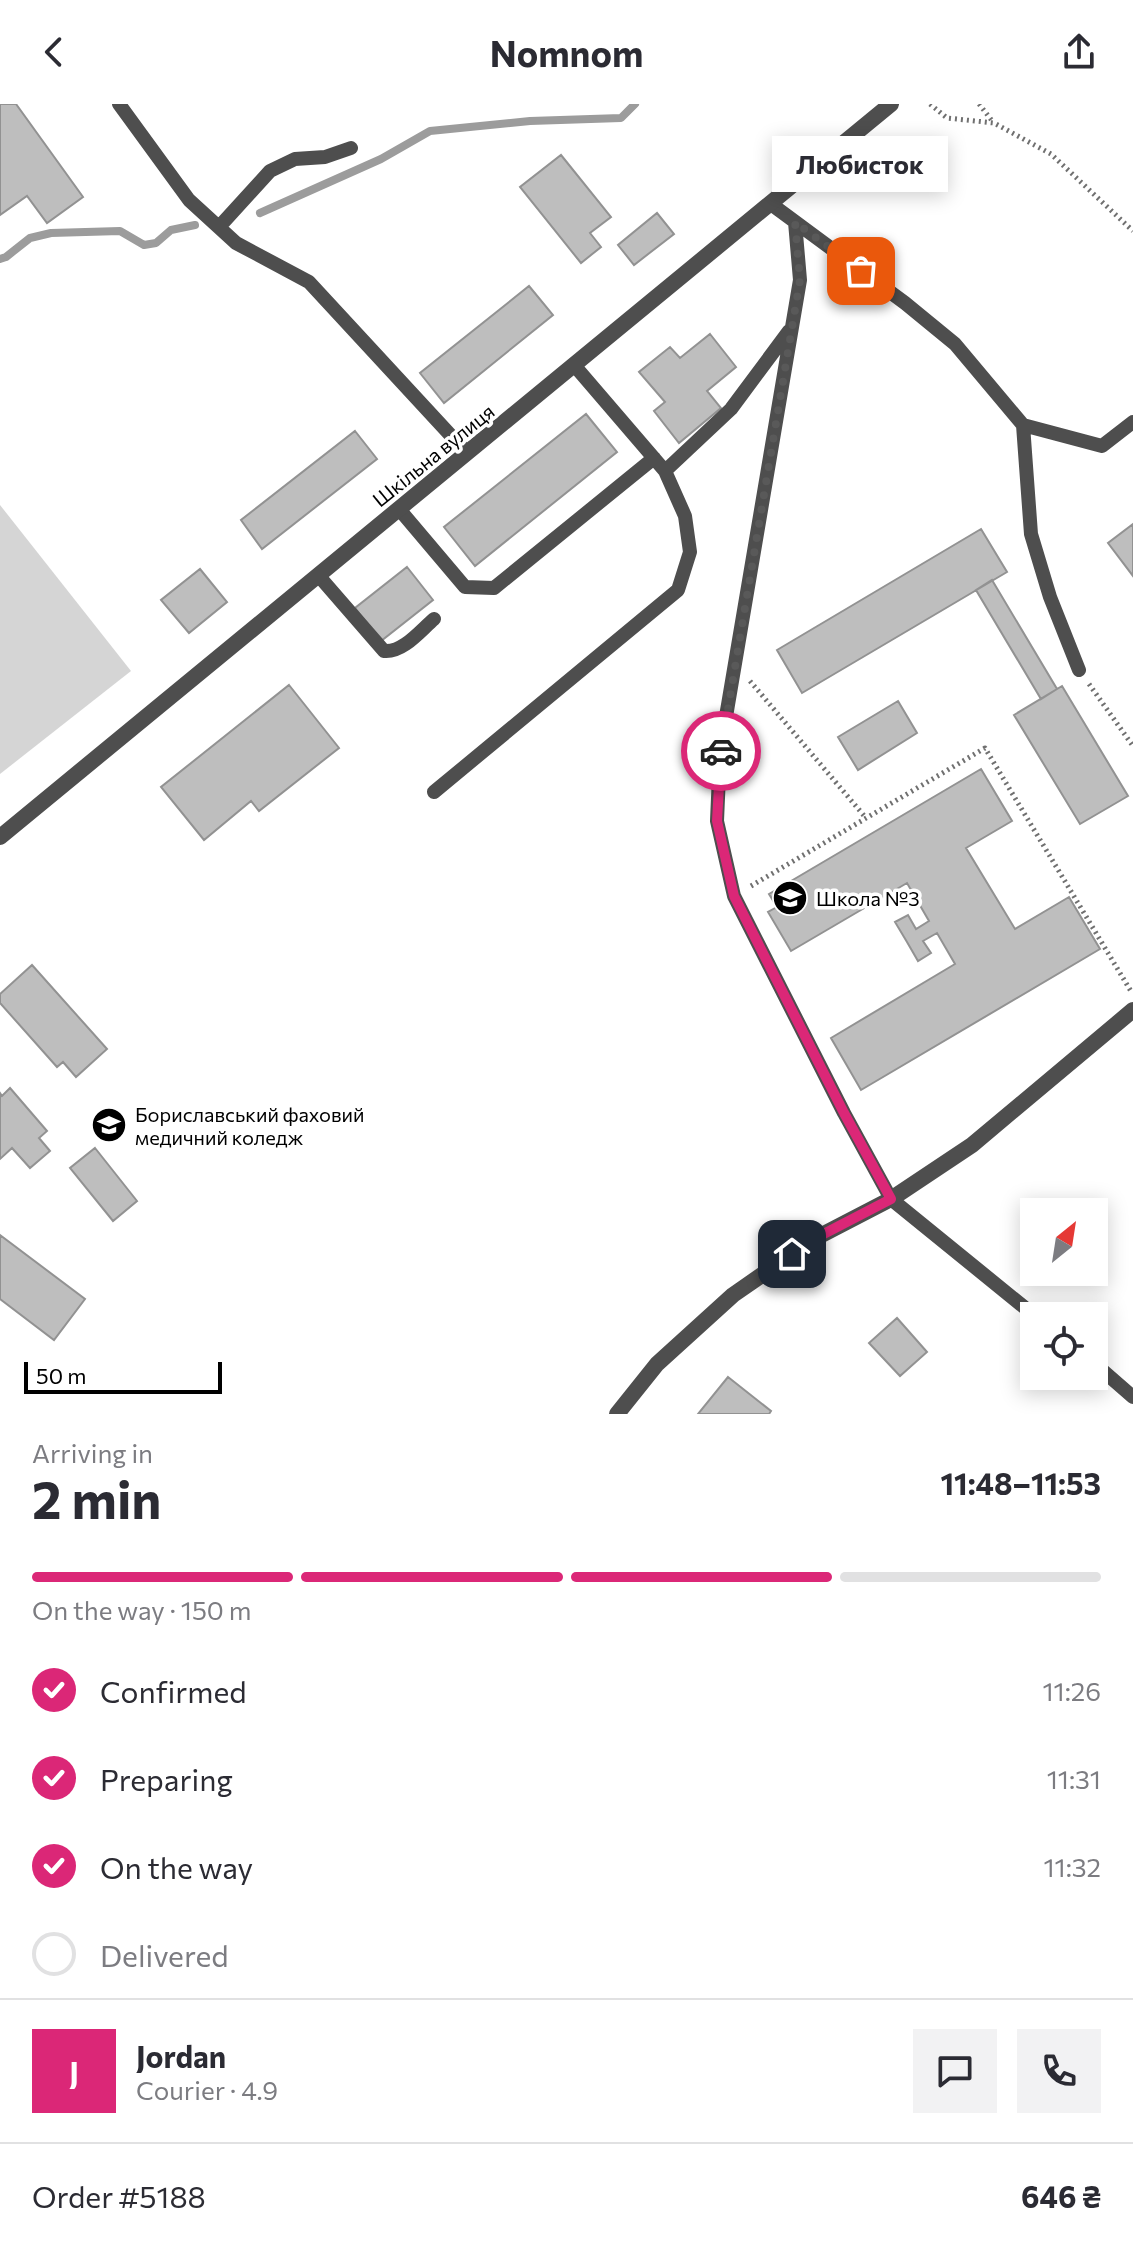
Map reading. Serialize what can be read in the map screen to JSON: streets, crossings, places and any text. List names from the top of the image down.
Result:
{
  "streets": {
    "street": ["Шкільна вулиця"]
  },
  "places": {
    "other": ["Любисток"],
    "school or university": ["Школа №3", "Бориславський фаховий медичний коледж"]
  },
  "scale_bar": "50 m",
  "north": "top right",
  "page": {
    "header": "Nomnom",
    "bubble": "Любисток",
    "scale": "50 m",
    "heading": ["2 min", "Arriving in", "11:48–11:53"],
    "panel": [
      "Jordan",
      "Courier · 4.9",
      "Order #5188",
      "646 ₴"
    ],
    "bar": "On the way · 150 m",
    "list": [
      ["Confirmed", "11:26"],
      ["Preparing", "11:31"],
      ["On the way", "11:32"],
      "Delivered"
    ],
    "round": "J"
  }
}
